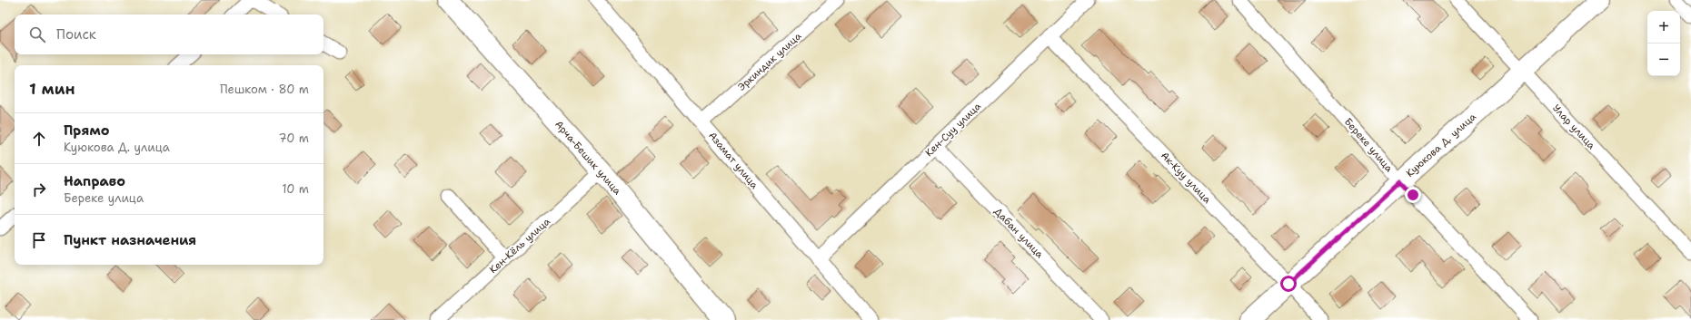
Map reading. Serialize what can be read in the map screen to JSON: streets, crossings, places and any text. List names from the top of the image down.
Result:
{
  "streets": {
    "street": [
      "Эркиндик улица",
      "Улар улица",
      "Кен-Суу улица",
      "Береке улица",
      "Куюкова Д. улица",
      "Арча-Бешик улица",
      "Азамат улица",
      "Ак-Куу улица",
      "Дабан улица",
      "Кен-Кёль улица"
    ]
  },
  "crossings": [
    ["Эркиндик улица", "Азамат улица"],
    ["Улар улица", "Куюкова Д. улица"],
    ["Кен-Суу улица", "Азамат улица"],
    ["Кен-Суу улица", "Ак-Куу улица"],
    ["Кен-Суу улица", "Дабан улица"],
    ["Береке улица", "Куюкова Д. улица"],
    ["Куюкова Д. улица", "Ак-Куу улица"],
    ["Арча-Бешик улица", "Кен-Кёль улица"]
  ],
  "page": {
    "map_buttons": ["+", "−"],
    "search": "Поиск",
    "heading": ["1 мин", "Пешком · 80 m"],
    "list": [
      ["Прямо", "Куюкова Д. улица", "70 m"],
      ["Направо", "Береке улица", "10 m"],
      "Пункт назначения"
    ]
  }
}
